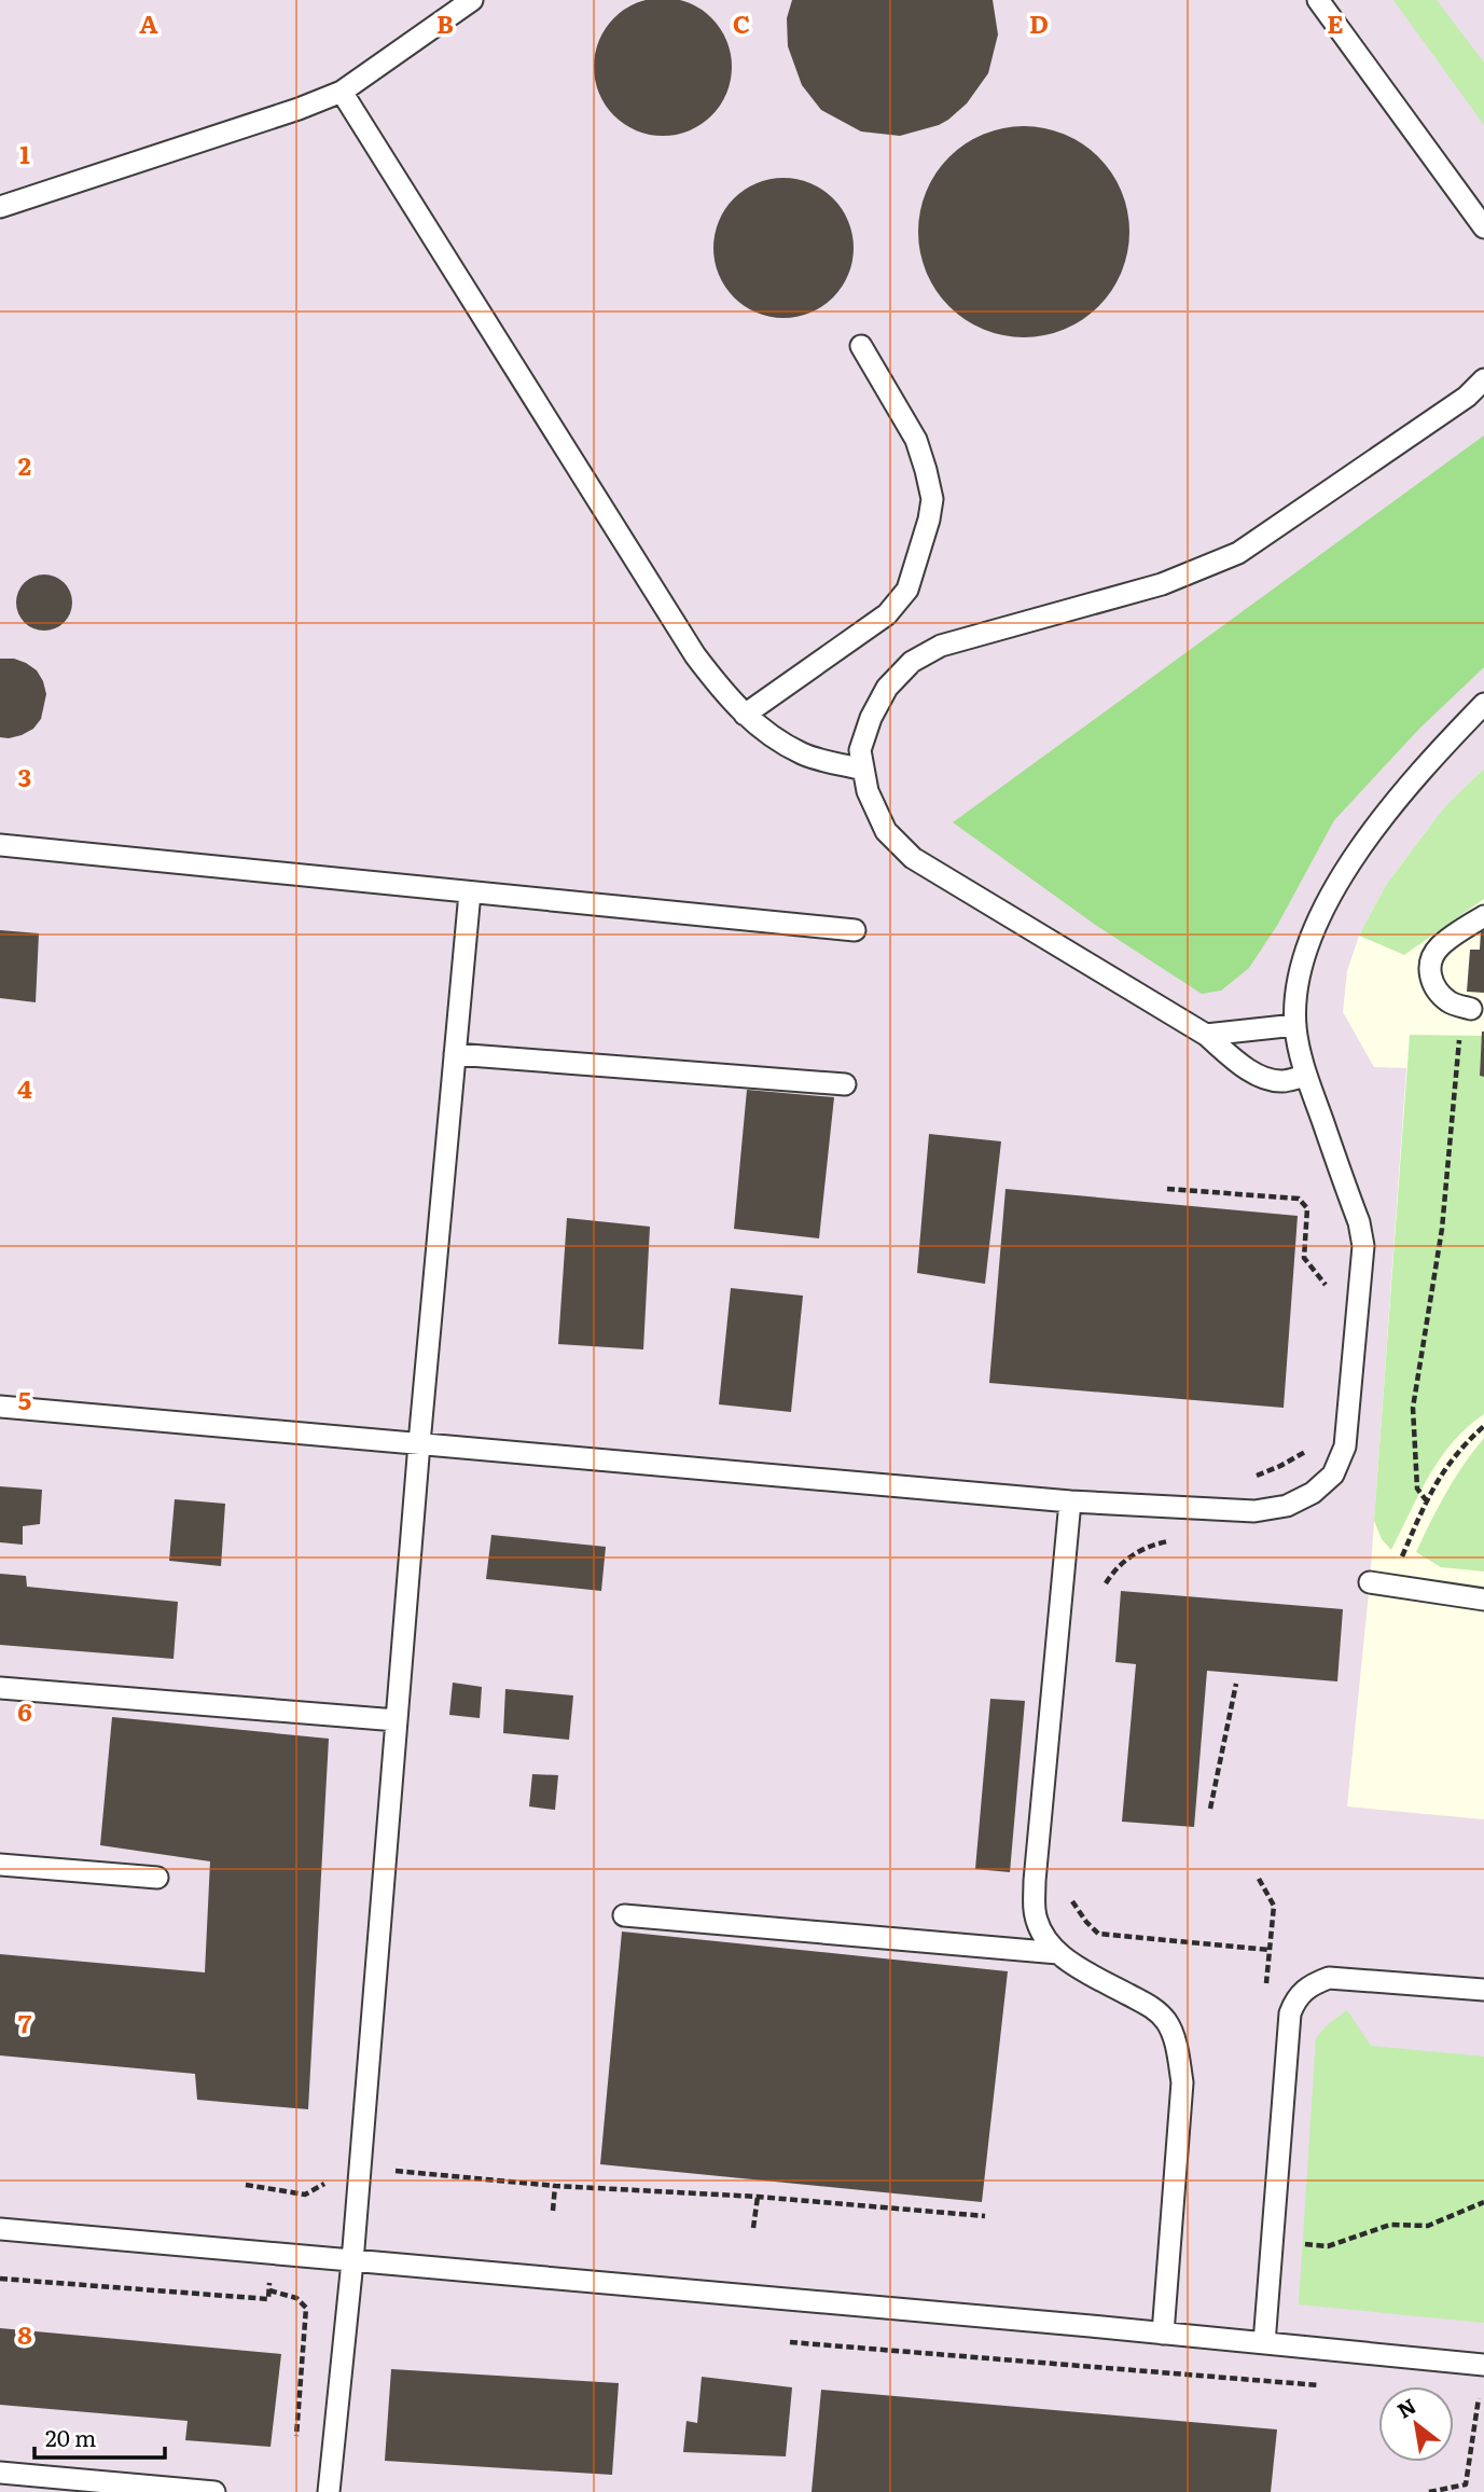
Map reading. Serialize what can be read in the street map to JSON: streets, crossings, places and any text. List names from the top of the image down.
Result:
{
  "scale_bar": "20 m",
  "north": "top left",
  "grid": {
    "columns": [
      "A",
      "B",
      "C",
      "D",
      "E"
    ],
    "rows": [
      "1",
      "2",
      "3",
      "4",
      "5",
      "6",
      "7",
      "8"
    ]
  }
}
